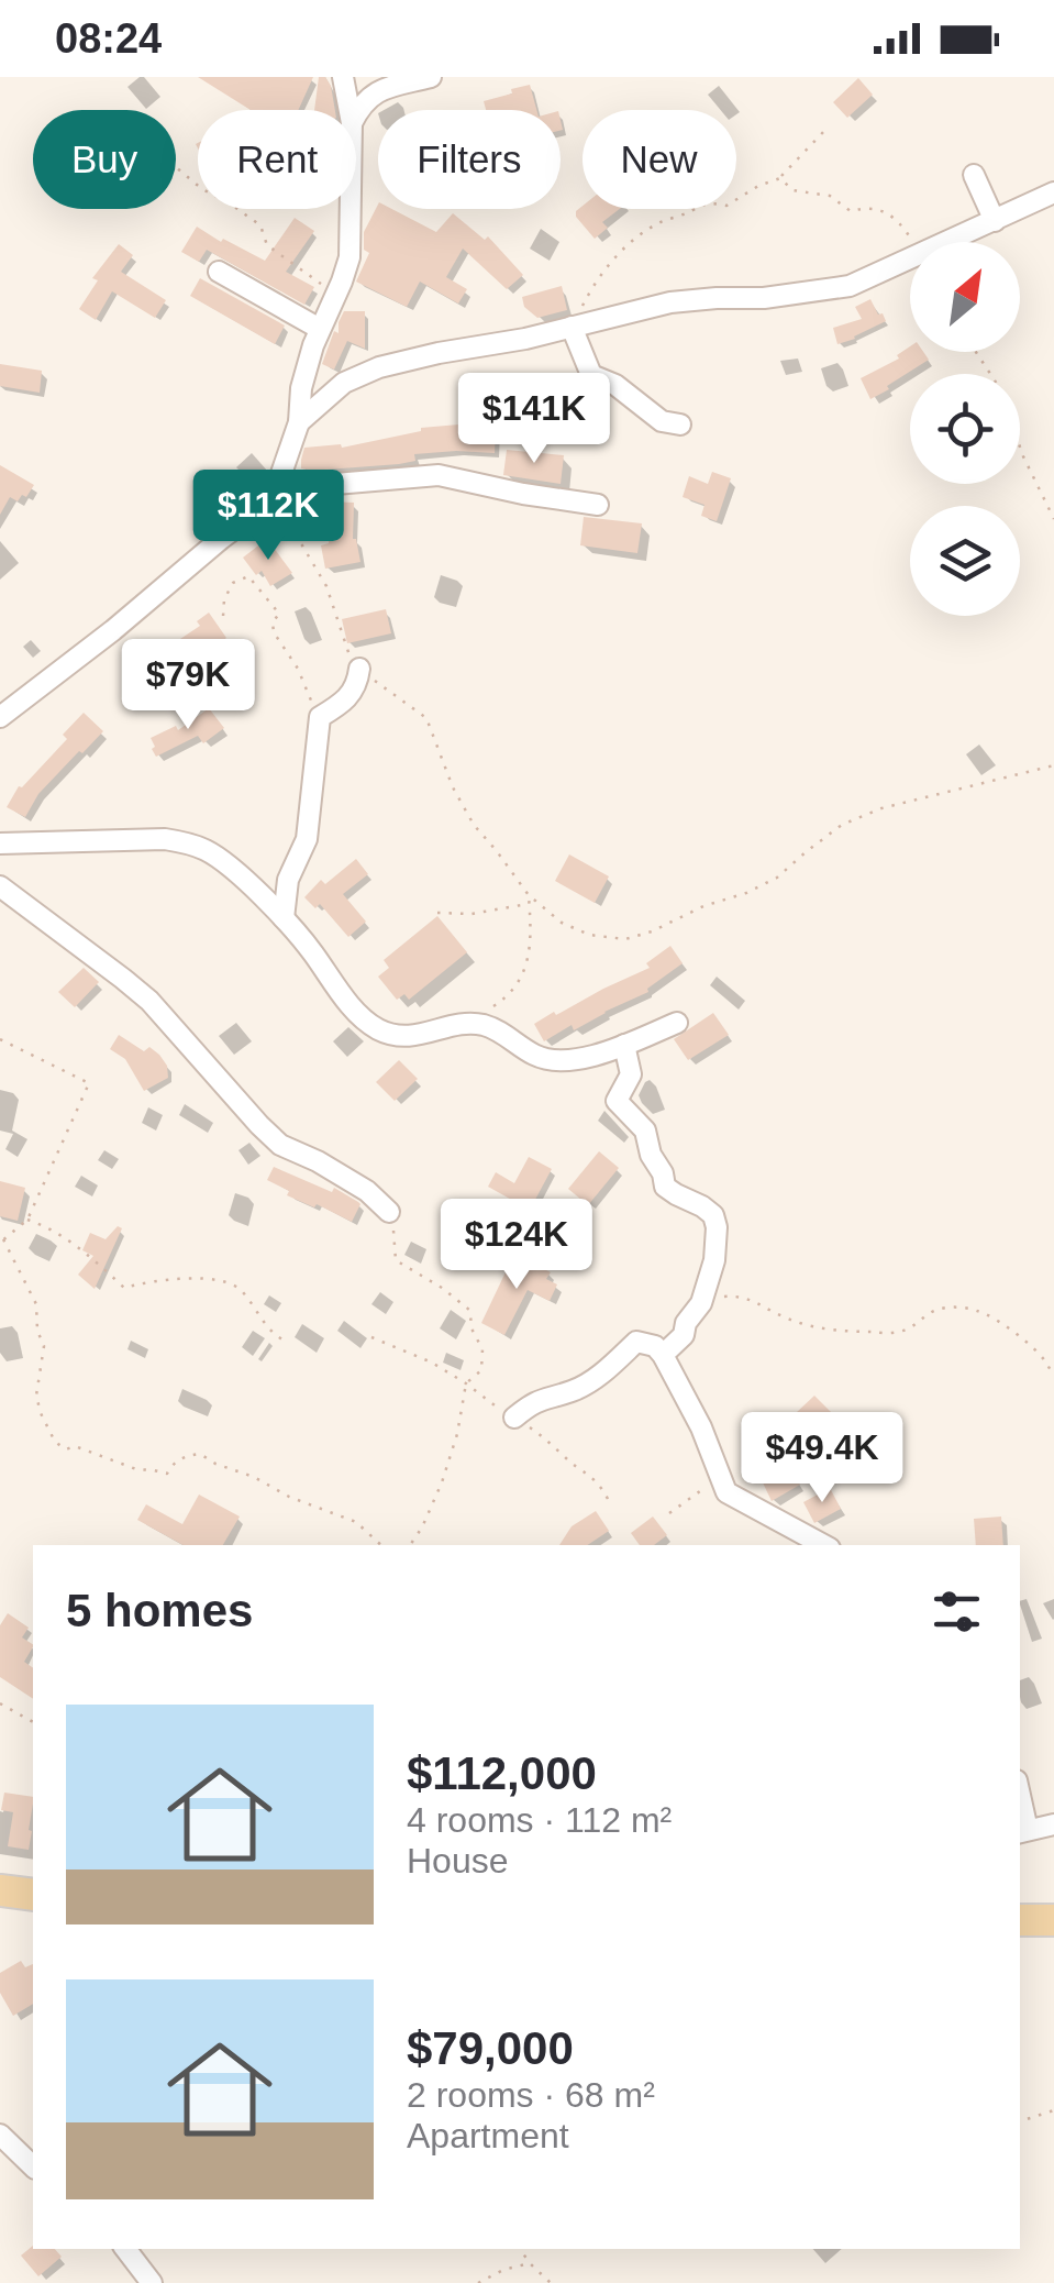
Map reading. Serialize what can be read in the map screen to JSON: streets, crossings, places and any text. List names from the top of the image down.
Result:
{
  "north": "top right",
  "page": {
    "status": "08:24",
    "chip": [
      "Buy",
      "Rent",
      "Filters",
      "New"
    ],
    "price": [
      "$141K",
      "$112K",
      "$79K",
      "$124K",
      "$49.4K"
    ],
    "heading": "5 homes",
    "list": [
      {
        "name": "$112,000",
        "note": "4 rooms · 112 m² · House"
      },
      {
        "name": "$79,000",
        "note": "2 rooms · 68 m² · Apartment"
      }
    ]
  }
}
